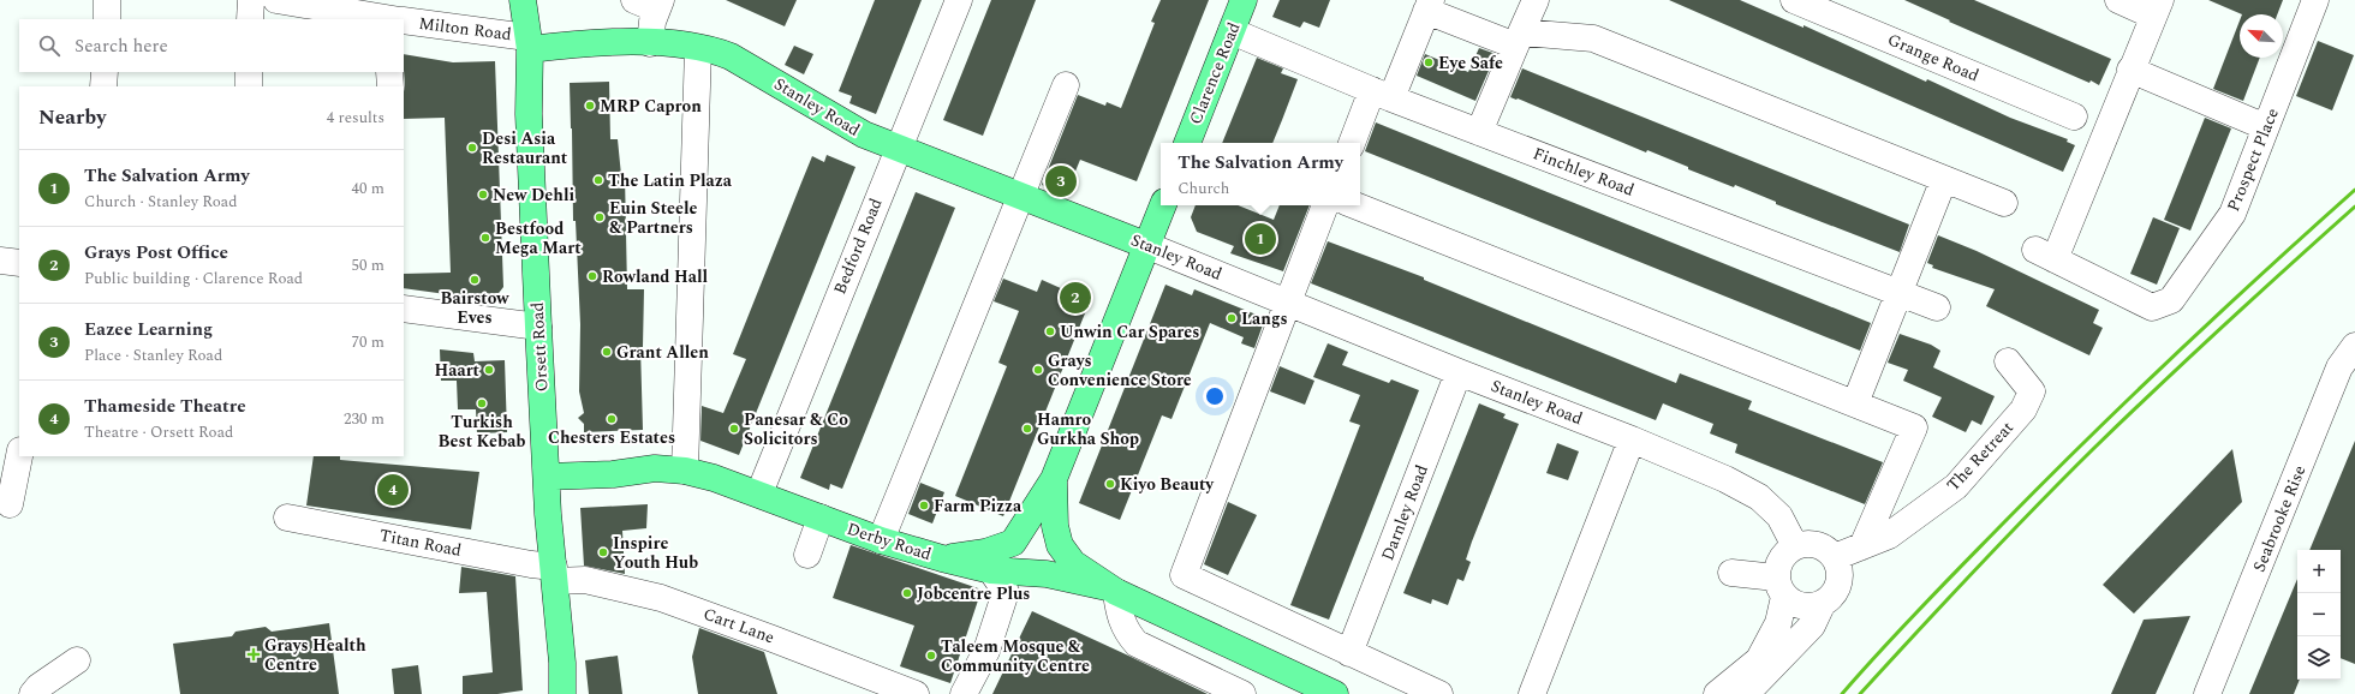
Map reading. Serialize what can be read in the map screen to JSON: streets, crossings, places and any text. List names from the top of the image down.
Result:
{
  "streets": {
    "main road": [
      "Clarence Road",
      "Stanley Road",
      "Orsett Road",
      "Derby Road"
    ],
    "street": [
      "Milton Road",
      "Grange Road",
      "Prospect Place",
      "Finchley Road",
      "Bedford Road",
      "The Retreat",
      "Darnley Road",
      "Seabrooke Rise",
      "Titan Road",
      "Cart Lane"
    ]
  },
  "crossings": [
    ["Milton Road", "Stanley Road"],
    ["Milton Road", "Orsett Road"],
    ["Clarence Road", "Finchley Road"],
    ["Stanley Road", "Bedford Road"],
    ["Stanley Road", "Orsett Road"],
    ["Stanley Road", "The Retreat"],
    ["Stanley Road", "Darnley Road"],
    ["Bedford Road", "Derby Road"],
    ["Orsett Road", "Derby Road"],
    ["Orsett Road", "Titan Road"],
    ["Orsett Road", "Cart Lane"],
    ["Titan Road", "Cart Lane"]
  ],
  "places": {
    "other": [
      "Eye Safe",
      "MRP Capron",
      "Desi Asia Restaurant",
      "The Latin Plaza",
      "New Dehli",
      "Euin Steele & Partners",
      "Bestfood Mega Mart",
      "Rowland Hall",
      "Bairstow Eves",
      "Langs",
      "Unwin Car Spares",
      "Grant Allen",
      "Haart",
      "Grays Convenience Store",
      "Turkish Best Kebab",
      "Chesters Estates",
      "Panesar & Co Solicitors",
      "Hamro Gurkha Shop",
      "Kiyo Beauty",
      "Farm Pizza",
      "Inspire Youth Hub",
      "Jobcentre Plus",
      "Taleem Mosque & Community Centre"
    ],
    "health": ["Grays Health Centre"]
  },
  "north": "top left",
  "page": {
    "search": "Search here",
    "heading": ["Nearby", "4 results"],
    "popup": ["The Salvation Army", "Church"],
    "list": [
      {
        "mark": "1",
        "name": "The Salvation Army",
        "note": "Church · Stanley Road",
        "value": "40 m"
      },
      {
        "mark": "2",
        "name": "Grays Post Office",
        "note": "Public building · Clarence Road",
        "value": "50 m"
      },
      {
        "mark": "3",
        "name": "Eazee Learning",
        "note": "Place · Stanley Road",
        "value": "70 m"
      },
      {
        "mark": "4",
        "name": "Thameside Theatre",
        "note": "Theatre · Orsett Road",
        "value": "230 m"
      }
    ],
    "pins": [
      "3",
      "1",
      "2",
      "4"
    ],
    "map_buttons": ["+", "−"]
  }
}
